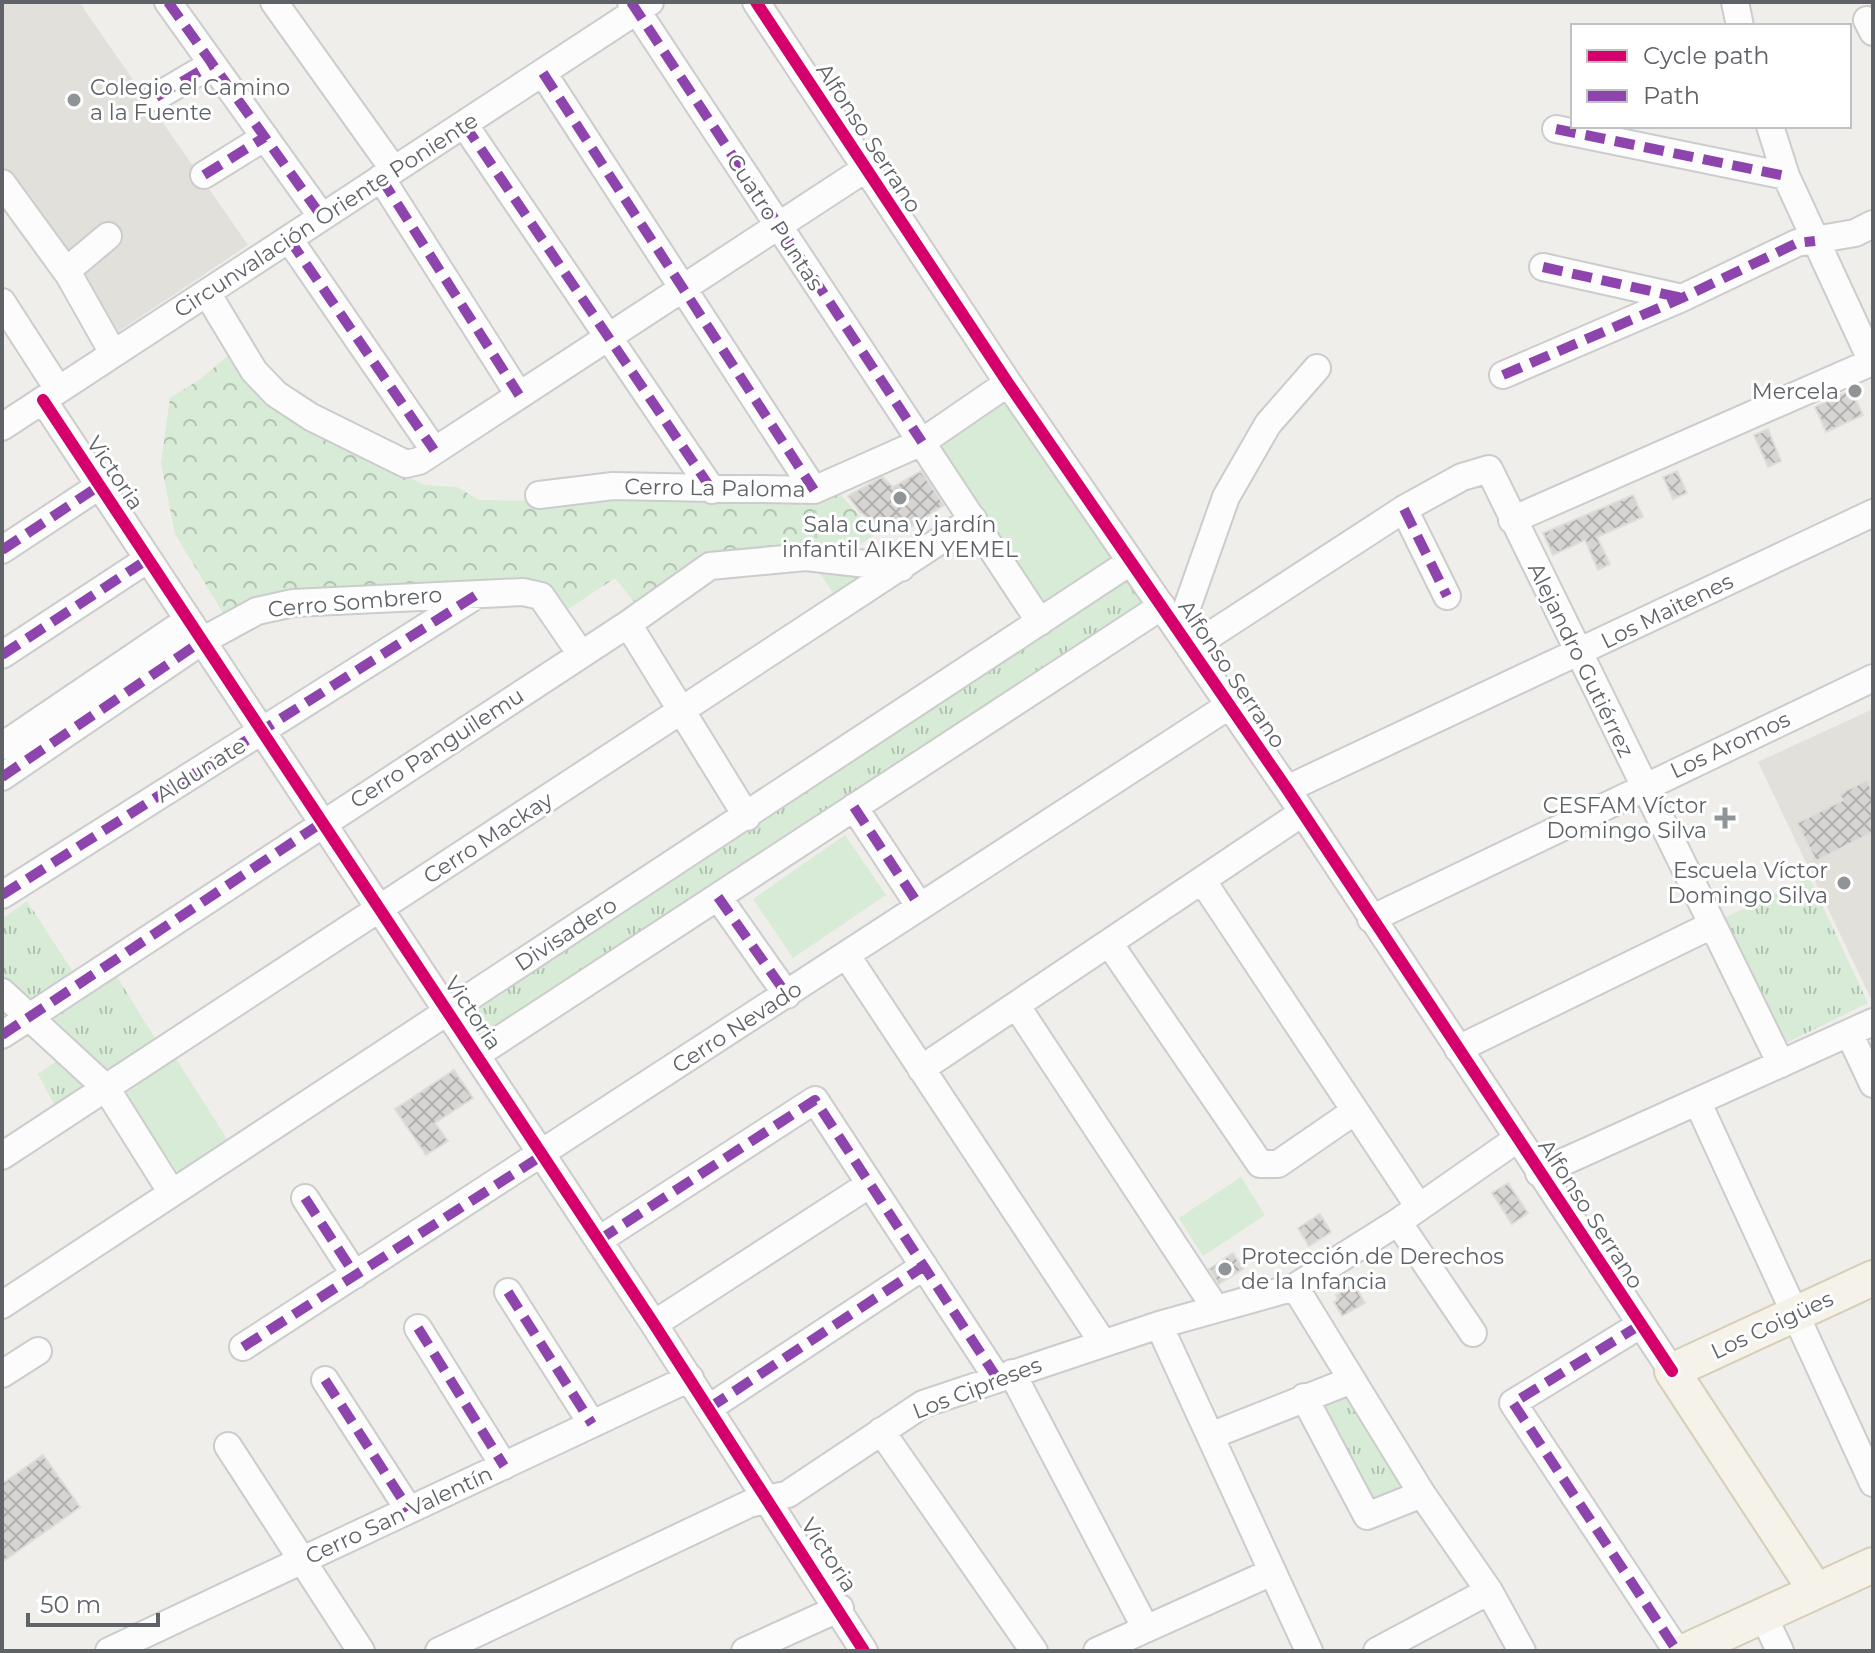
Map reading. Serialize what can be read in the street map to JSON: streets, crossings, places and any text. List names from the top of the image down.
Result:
{
  "streets": {
    "main road": ["Alfonso Serrano", "Los Coigües"],
    "street": [
      "Circunvalación Oriente Poniente",
      "Cuatro Puntas",
      "Victoria",
      "Cerro La Paloma",
      "Cerro Sombrero",
      "Los Maitenes",
      "Alejandro Gutiérrez",
      "Los Aromos",
      "Cerro Panguilemu",
      "Aldunate",
      "Cerro Mackay",
      "Divisadero",
      "Cerro Nevado",
      "Los Cipreses",
      "Cerro San Valentín"
    ]
  },
  "crossings": [
    ["Alfonso Serrano", "Cerro La Paloma"],
    ["Alfonso Serrano", "Los Maitenes"],
    ["Alfonso Serrano", "Los Aromos"],
    ["Alfonso Serrano", "Divisadero"],
    ["Alfonso Serrano", "Cerro Nevado"],
    ["Alfonso Serrano", "Los Coigües"],
    ["Alfonso Serrano", "Los Cipreses"],
    ["Circunvalación Oriente Poniente", "Cuatro Puntas"],
    ["Circunvalación Oriente Poniente", "Victoria"],
    ["Cuatro Puntas", "Cerro La Paloma"],
    ["Cuatro Puntas", "Cerro Mackay"],
    ["Cuatro Puntas", "Divisadero"],
    ["Victoria", "Cerro Sombrero"],
    ["Victoria", "Cerro Panguilemu"],
    ["Victoria", "Aldunate"],
    ["Victoria", "Cerro Mackay"],
    ["Victoria", "Divisadero"],
    ["Victoria", "Cerro Nevado"],
    ["Victoria", "Los Cipreses"],
    ["Victoria", "Cerro San Valentín"],
    ["Cerro Sombrero", "Cerro Panguilemu"],
    ["Cerro Sombrero", "Aldunate"],
    ["Los Maitenes", "Alejandro Gutiérrez"],
    ["Alejandro Gutiérrez", "Los Aromos"],
    ["Cerro Panguilemu", "Cerro Mackay"]
  ],
  "places": {
    "other": [
      "Colegio el Camino a la Fuente",
      "Mercela",
      "Sala cuna y jardín infantil AIKEN YEMEL",
      "Escuela Víctor Domingo Silva",
      "Protección de Derechos de la Infancia"
    ],
    "health": ["CESFAM Víctor Domingo Silva"]
  },
  "legend": ["Cycle path", "Path"],
  "scale_bar": "50 m"
}
